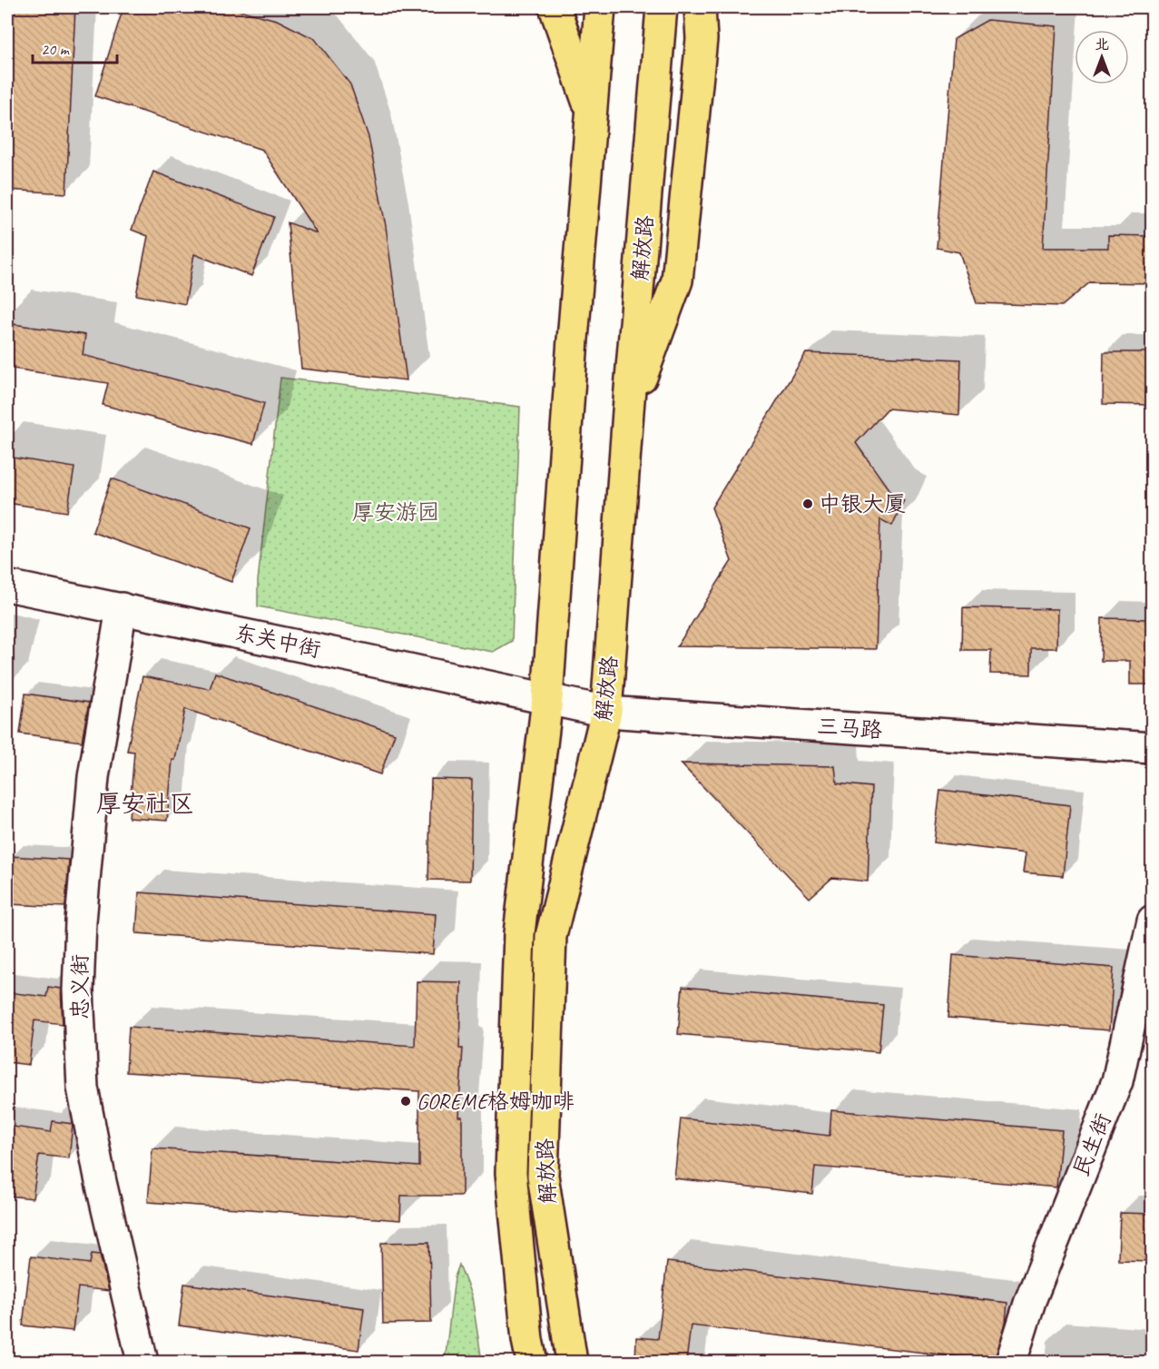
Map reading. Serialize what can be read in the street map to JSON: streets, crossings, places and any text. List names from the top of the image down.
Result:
{
  "streets": {
    "main road": ["解放路"],
    "street": [
      "东关中街",
      "三马路",
      "忠义街",
      "民生街"
    ]
  },
  "crossings": [
    ["解放路", "东关中街"],
    ["解放路", "三马路"],
    ["东关中街", "三马路"],
    ["东关中街", "忠义街"]
  ],
  "districts": ["厚安社区"],
  "parks": ["厚安游园"],
  "places": ["中银大厦", "GOREME格姆咖啡"],
  "scale_bar": "20 m",
  "north": "top"
}
